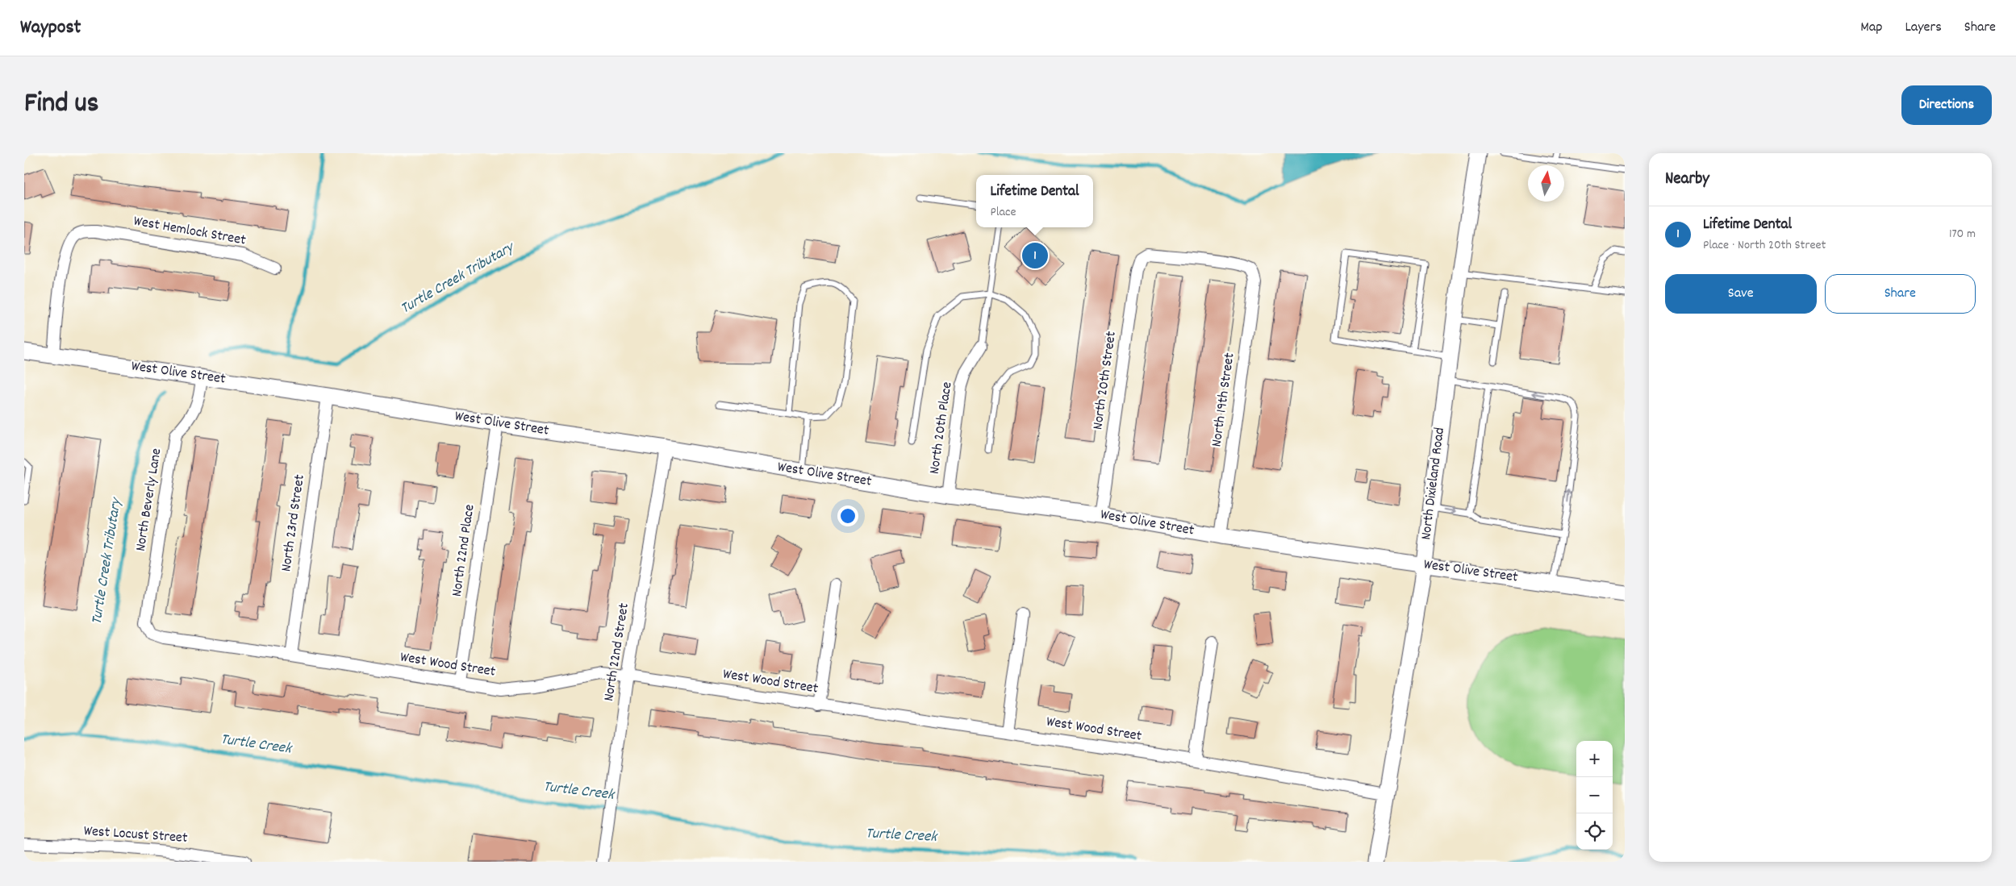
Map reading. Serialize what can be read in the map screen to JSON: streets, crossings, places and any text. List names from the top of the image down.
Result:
{
  "streets": {
    "main road": ["West Olive Street", "North Dixieland Road"],
    "street": [
      "West Hemlock Street",
      "North 20th Street",
      "North 19th Street",
      "North 20th Place",
      "North Beverly Lane",
      "North 23rd Street",
      "North 22nd Place",
      "North 22nd Street",
      "West Wood Street",
      "West Locust Street"
    ]
  },
  "crossings": [
    ["West Hemlock Street", "West Olive Street"],
    ["West Olive Street", "North 20th Street"],
    ["West Olive Street", "North 19th Street"],
    ["West Olive Street", "North 20th Place"],
    ["West Olive Street", "North Dixieland Road"],
    ["West Olive Street", "North Beverly Lane"],
    ["West Olive Street", "North 23rd Street"],
    ["West Olive Street", "North 22nd Place"],
    ["West Olive Street", "North 22nd Street"],
    ["North 20th Street", "North 19th Street"],
    ["North Dixieland Road", "West Wood Street"],
    ["North Beverly Lane", "West Wood Street"],
    ["North 23rd Street", "West Wood Street"],
    ["North 22nd Place", "West Wood Street"],
    ["North 22nd Street", "West Wood Street"]
  ],
  "water": ["Turtle Creek Tributary", "Turtle Creek"],
  "north": "top",
  "page": {
    "header": "Waypost",
    "nav": ["Map", "Layers", "Share"],
    "title": "Find us",
    "buttons": [
      "Directions",
      ["Save", "Share"]
    ],
    "heading": "Nearby",
    "popup": ["Lifetime Dental", "Place"],
    "list": [
      {
        "mark": "1",
        "name": "Lifetime Dental",
        "note": "Place · North 20th Street",
        "value": "170 m"
      }
    ],
    "pins": "1",
    "map_buttons": ["+", "−"]
  }
}
